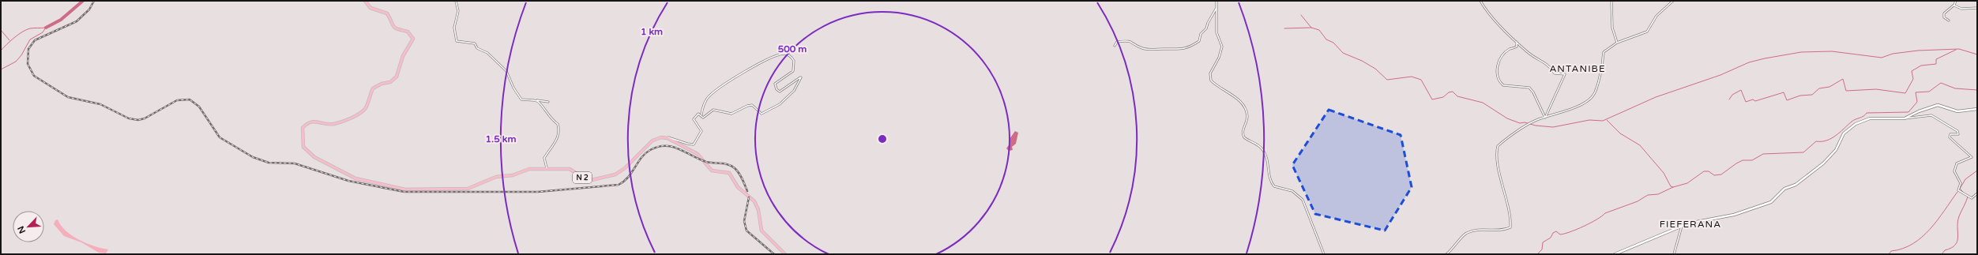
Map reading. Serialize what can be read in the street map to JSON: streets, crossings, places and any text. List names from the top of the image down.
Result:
{
  "streets": {
    "main road": ["N 2"]
  },
  "districts": ["ANTANIBE", "FIEFERANA"],
  "north": "bottom left",
  "rings": ["1 km", "500 m", "1.5 km"]
}
